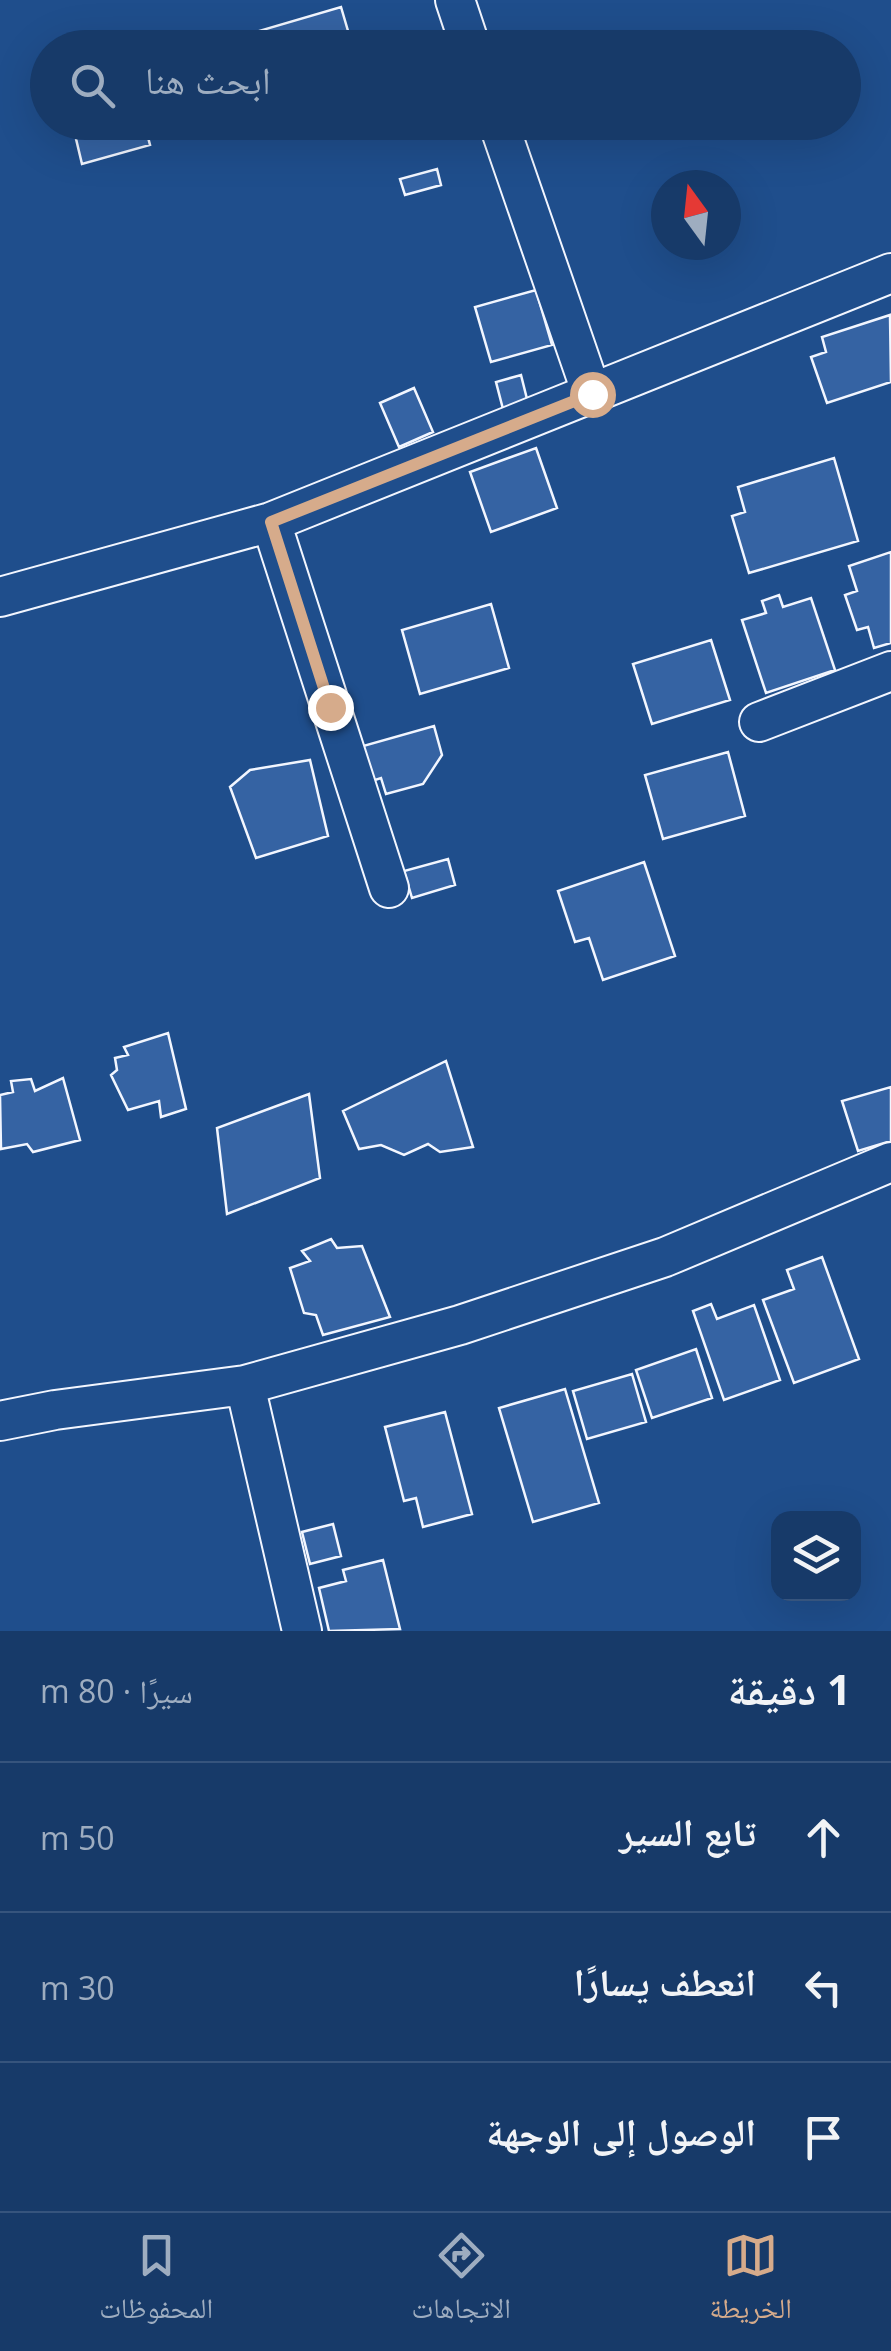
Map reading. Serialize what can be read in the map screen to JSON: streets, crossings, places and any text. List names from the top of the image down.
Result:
{
  "north": "top",
  "page": {
    "search": "ابحث هنا",
    "heading": ["1 دقيقة", "سيرًا · 80 m"],
    "list": [
      ["تابع السير", "50 m"],
      ["انعطف يسارًا", "30 m"],
      "الوصول إلى الوجهة"
    ],
    "nav": ["الخريطة", "الاتجاهات", "المحفوظات"]
  }
}
